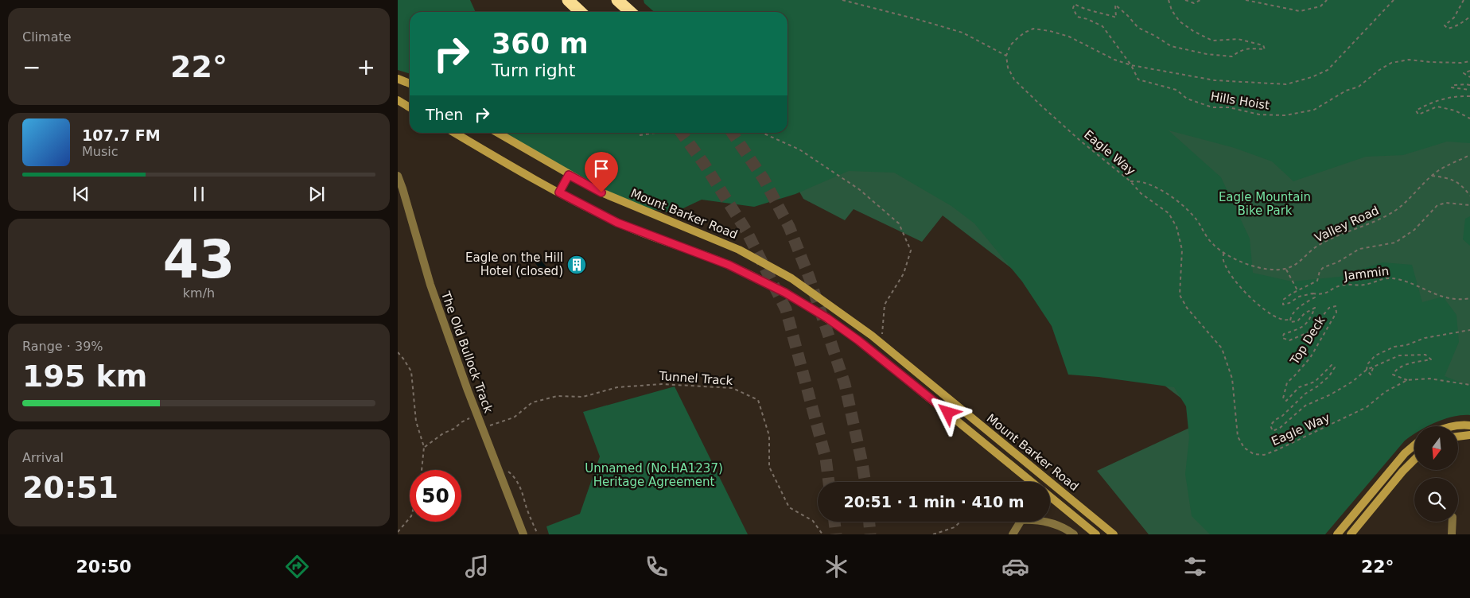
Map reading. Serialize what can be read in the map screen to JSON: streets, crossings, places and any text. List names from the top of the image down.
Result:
{
  "streets": {
    "main road": ["Mount Barker Road"],
    "street": ["The Old Bullock Track"],
    "path": [
      "Hills Hoist",
      "Eagle Way",
      "Valley Road",
      "Jammin",
      "Top Deck",
      "Tunnel Track"
    ]
  },
  "crossings": [
    ["Eagle Way", "Top Deck"],
    ["Jammin", "Top Deck"],
    ["The Old Bullock Track", "Tunnel Track"]
  ],
  "parks": ["Eagle Mountain Bike Park", "Unnamed (No.HA1237) Heritage Agreement"],
  "places": {
    "building": ["Eagle on the Hill Hotel (closed)"]
  },
  "north": "bottom",
  "page": {
    "tile": [
      "Climate",
      ["43", "km/h"],
      ["Range · 39%", "195 km"],
      ["Arrival", "20:51"]
    ],
    "turn": ["360 m", "Turn right"],
    "heat": ["−", "22°", "+"],
    "then": "Then",
    "song": ["107.7 FM", "Music"],
    "limit": "50",
    "trip": "20:51 · 1 min · 410 m",
    "tabs": ["20:50", "22°"]
  }
}
